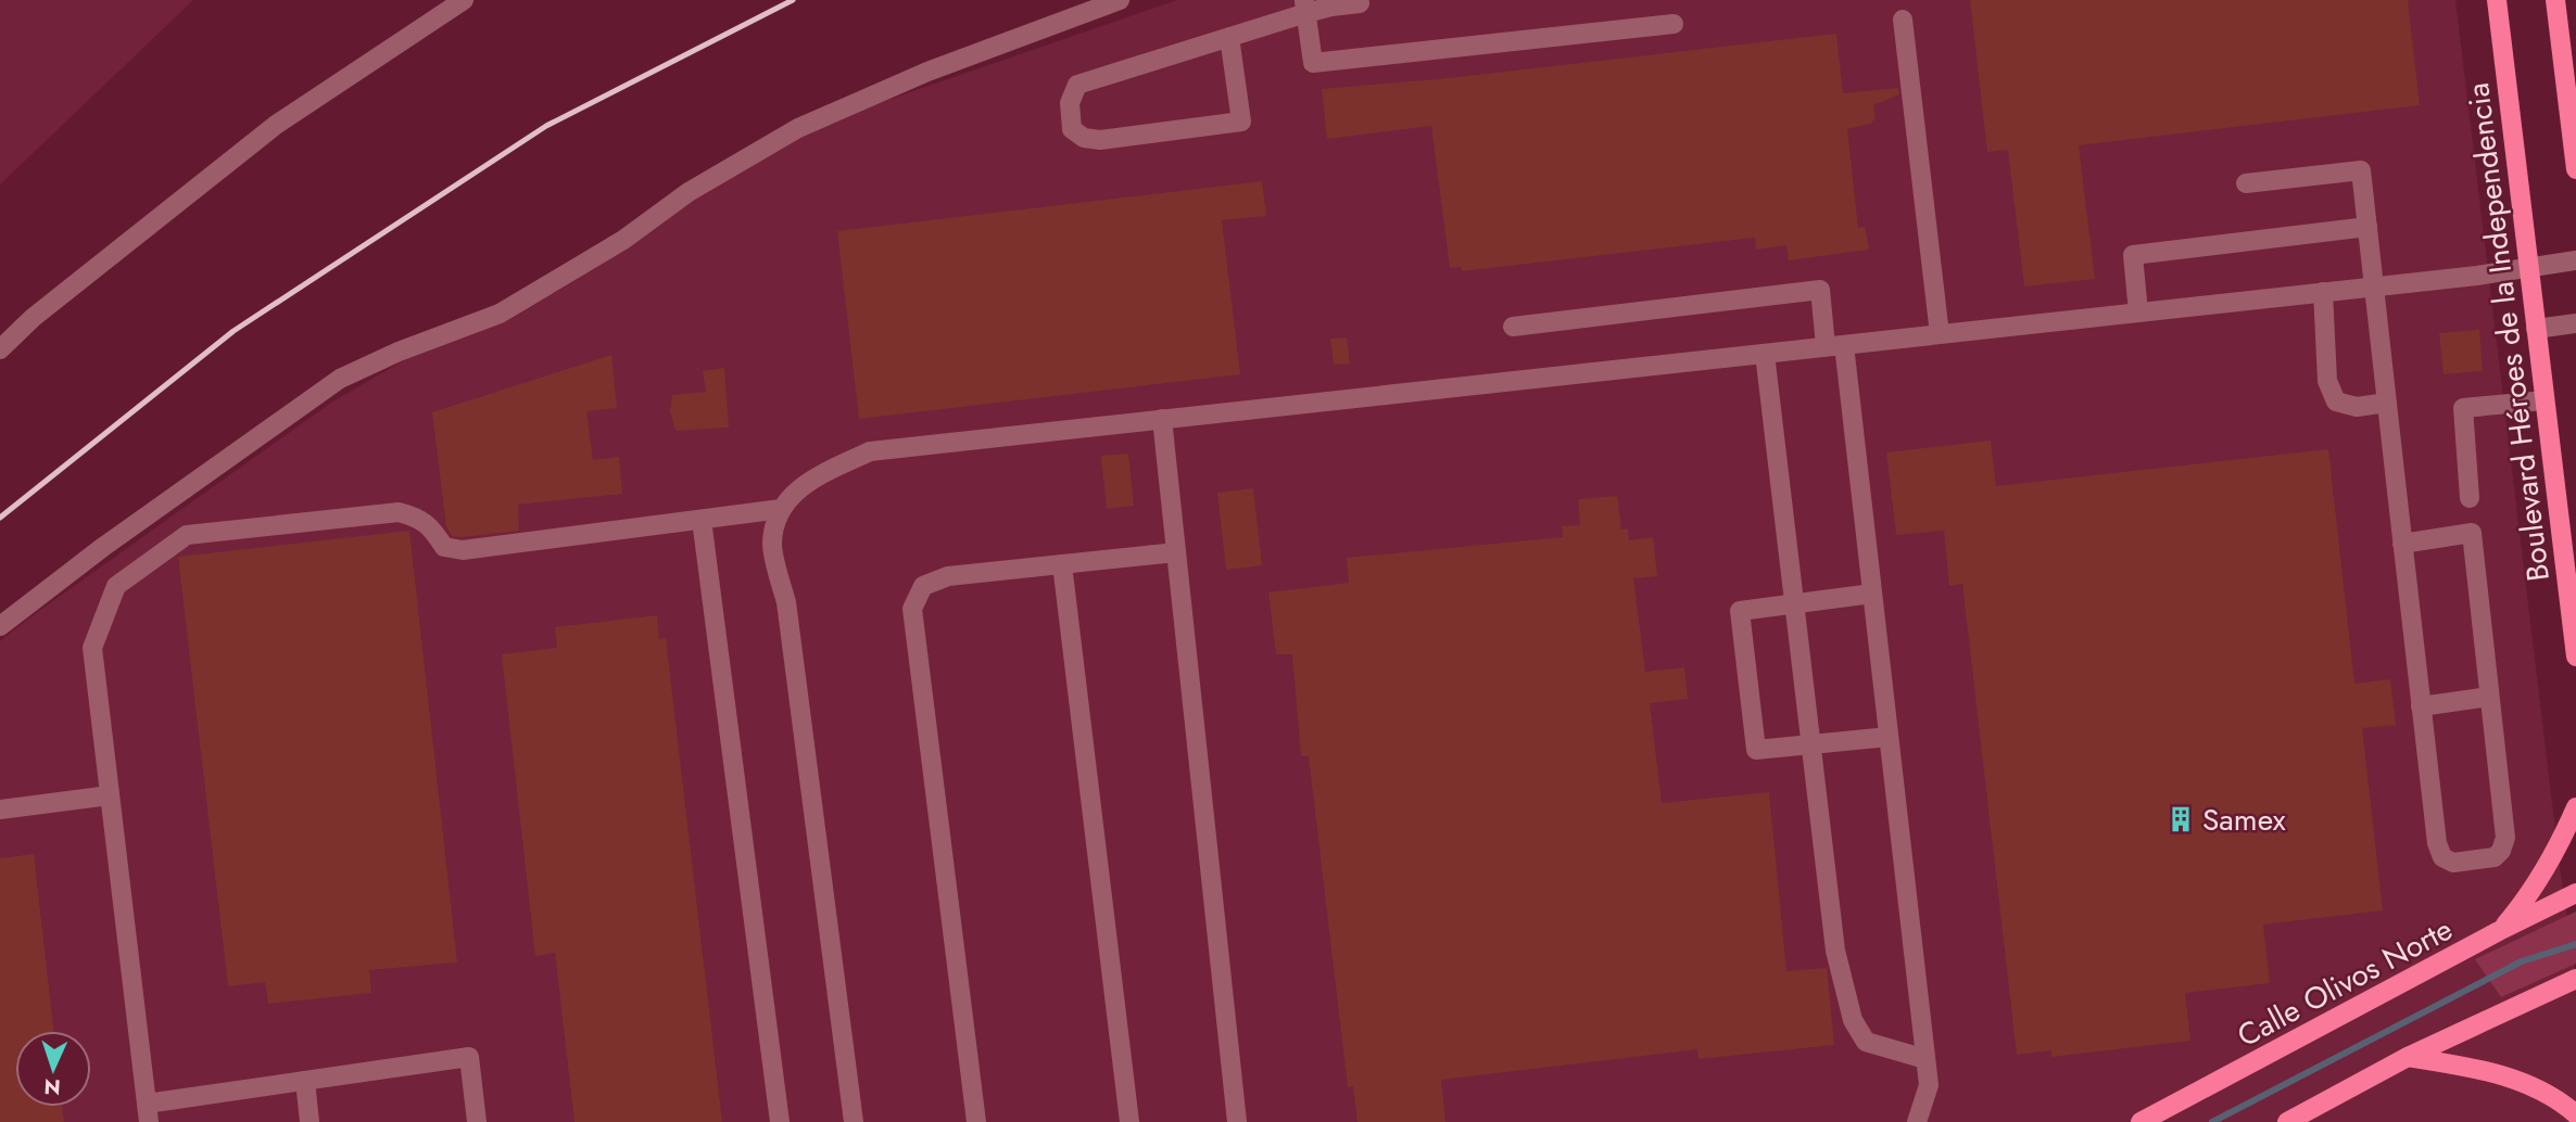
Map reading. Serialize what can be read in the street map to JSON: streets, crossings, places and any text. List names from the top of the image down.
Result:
{
  "streets": {
    "main road": ["Boulevard Héroes de la Independencia", "Calle Olivos Norte"]
  },
  "places": {
    "building": ["Samex"]
  },
  "north": "bottom"
}
